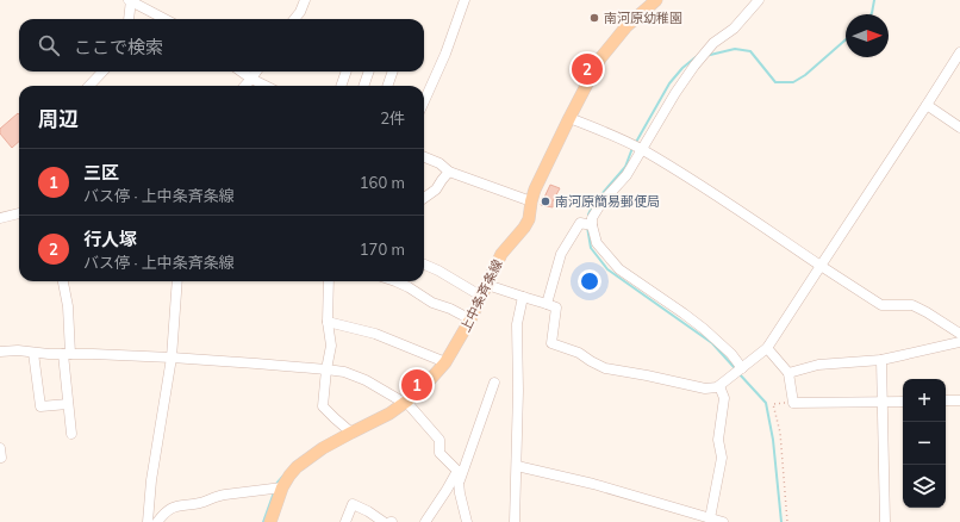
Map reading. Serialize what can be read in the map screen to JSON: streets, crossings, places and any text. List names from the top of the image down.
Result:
{
  "streets": {
    "main road": ["上中条斉条線"]
  },
  "places": ["南河原幼稚園", "南河原簡易郵便局"],
  "north": "right",
  "page": {
    "search": "ここで検索",
    "pins": ["2", "1"],
    "heading": ["周辺", "2件"],
    "list": [
      {
        "mark": "1",
        "name": "三区",
        "note": "バス停 · 上中条斉条線",
        "value": "160 m"
      },
      {
        "mark": "2",
        "name": "行人塚",
        "note": "バス停 · 上中条斉条線",
        "value": "170 m"
      }
    ],
    "map_buttons": ["+", "−"]
  }
}
